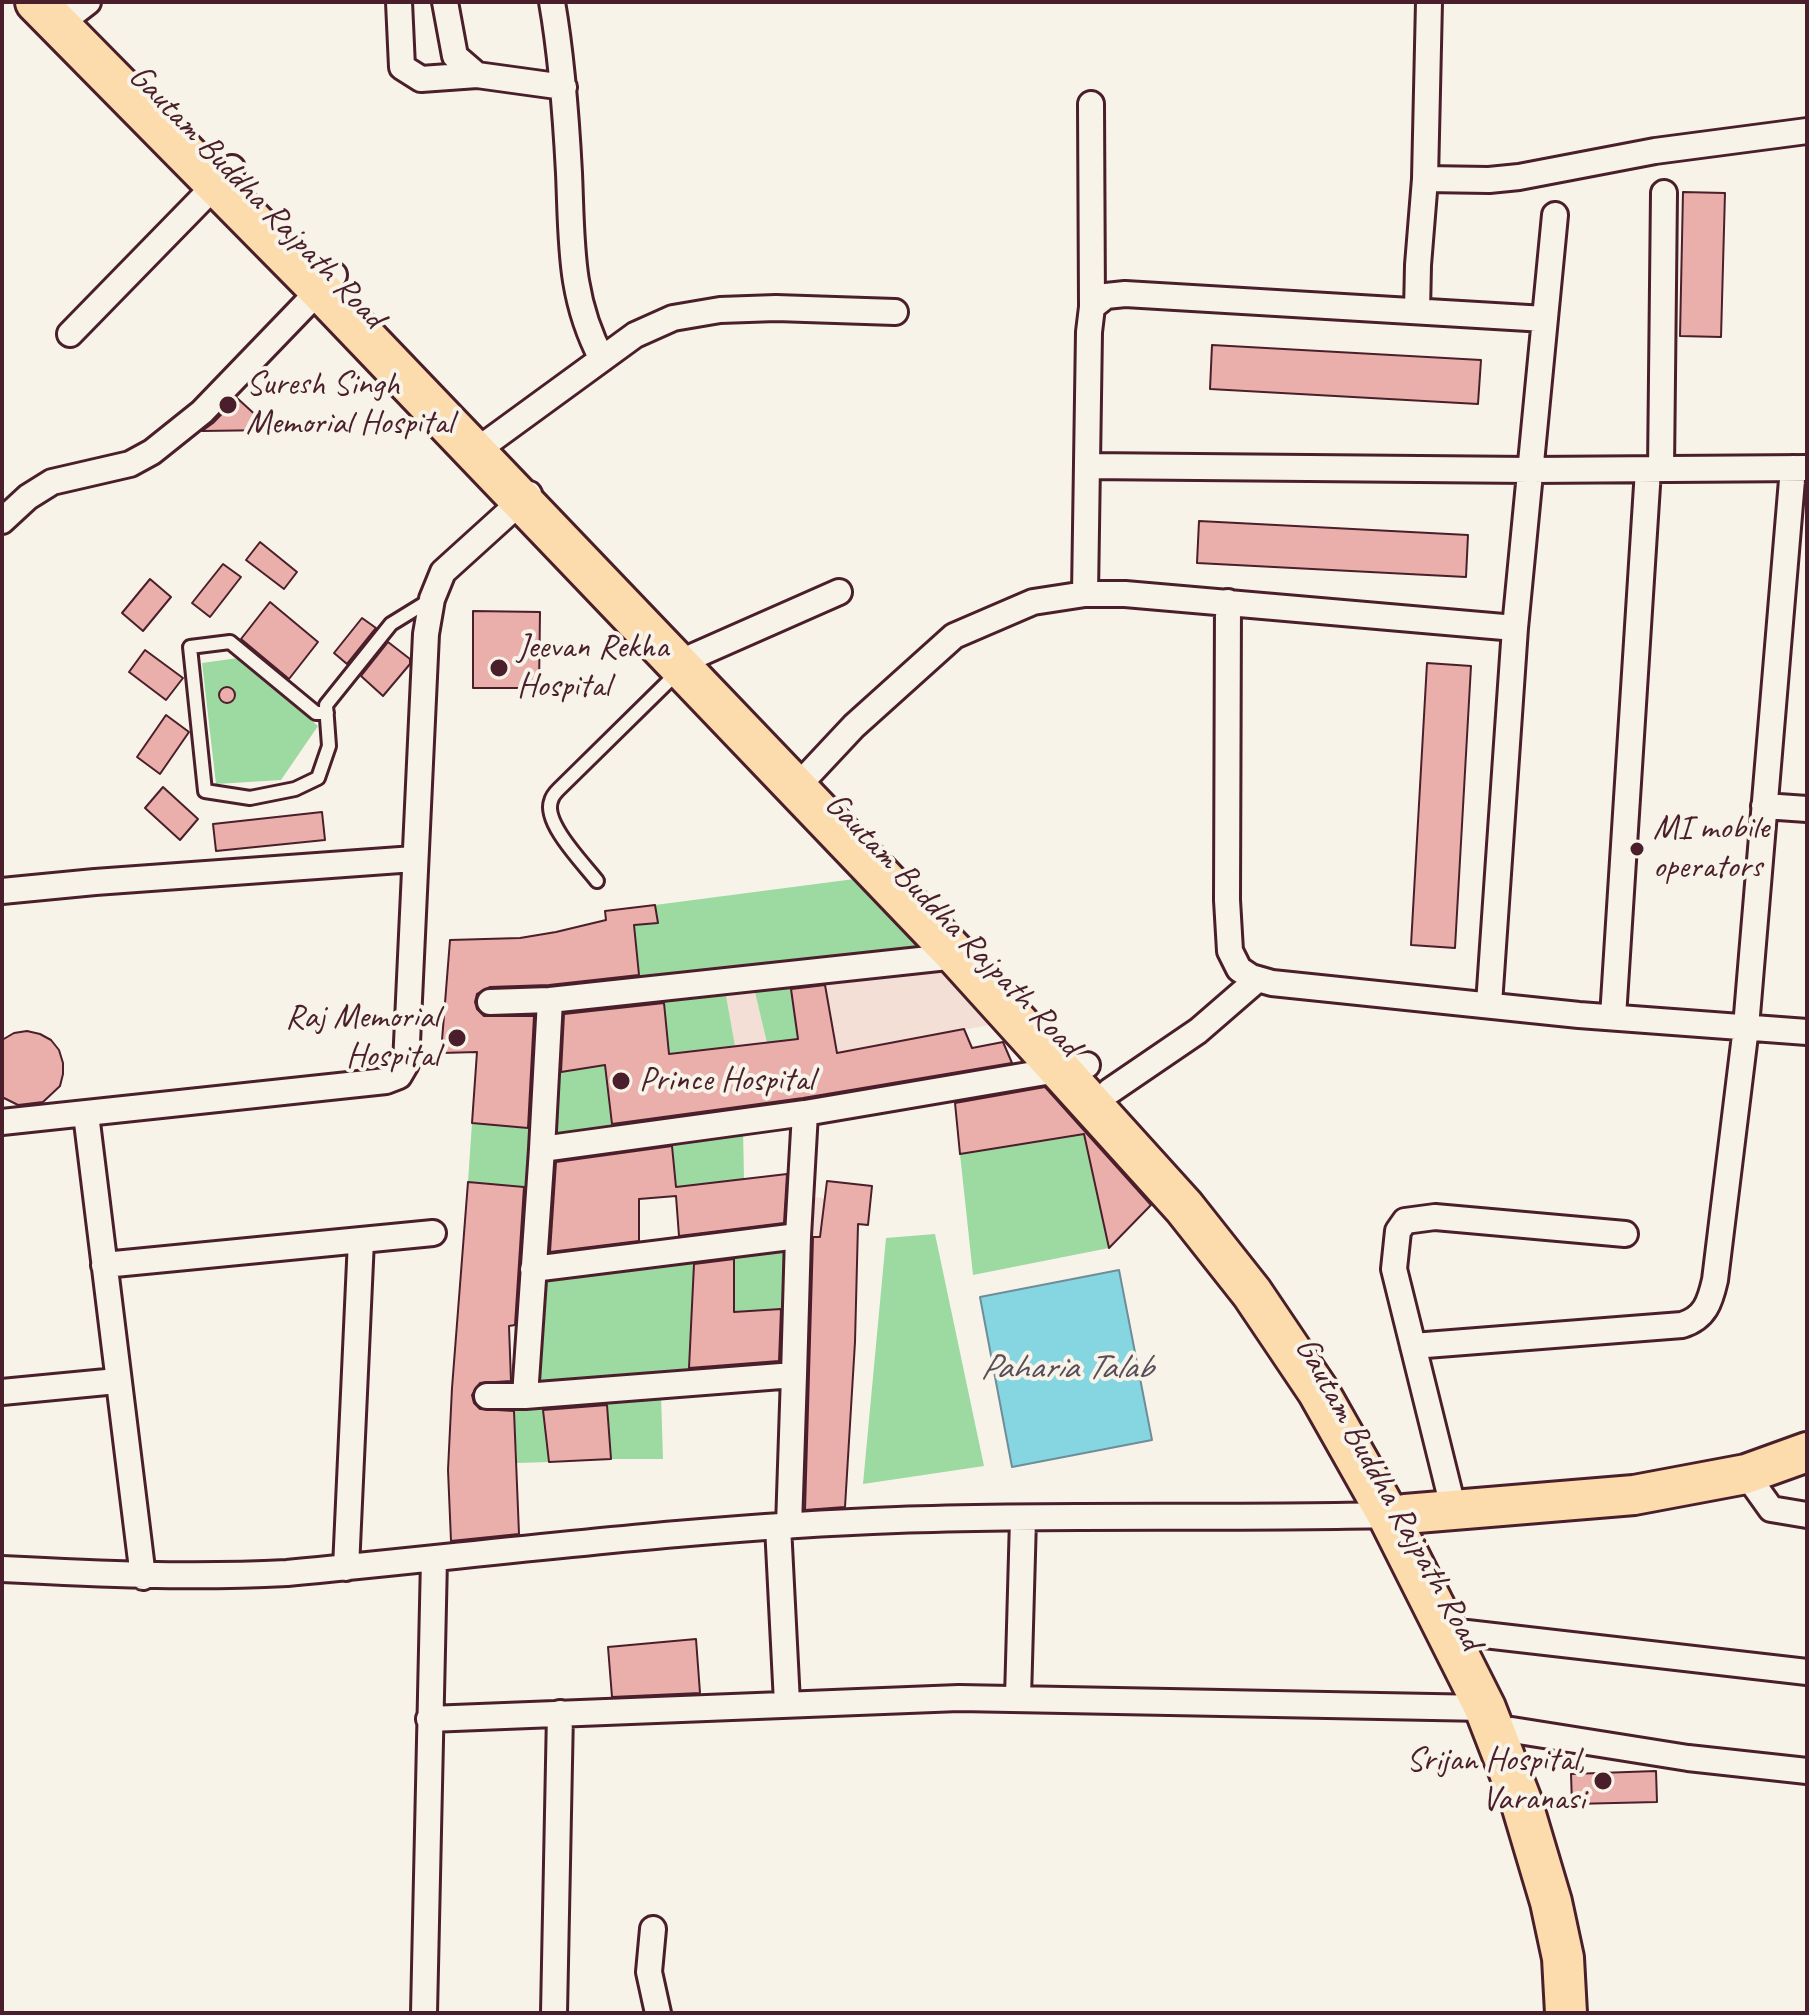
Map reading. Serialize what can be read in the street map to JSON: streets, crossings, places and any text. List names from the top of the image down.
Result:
{
  "streets": {
    "highway": ["Gautam Buddha Rajpath Road"]
  },
  "water": ["Paharia Talab"],
  "places": [
    "Suresh Singh Memorial Hospital",
    "Jeevan Rekha Hospital",
    "MI mobile operators",
    "Raj Memorial Hospital",
    "Prince Hospital",
    "Srijan Hospital, Varanasi"
  ]
}
